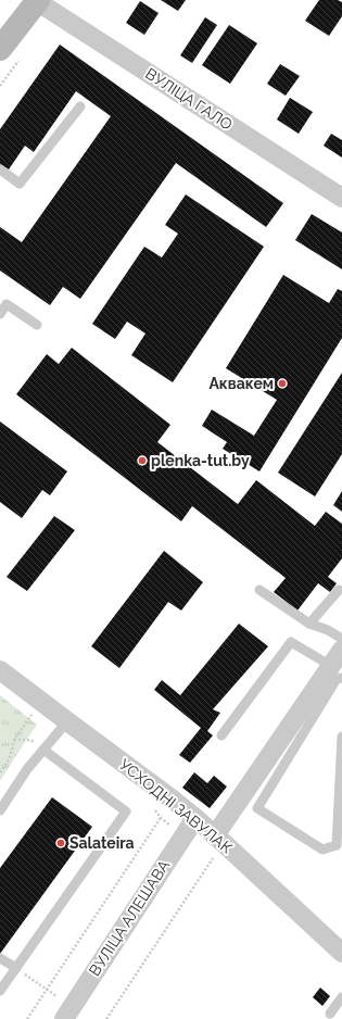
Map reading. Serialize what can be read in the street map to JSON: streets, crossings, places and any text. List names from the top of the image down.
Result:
{
  "streets": {
    "street": ["ВУЛІЦА ГАЛО", "УСХОДНІ ЗАВУЛАК", "ВУЛІЦА АЛЕШАВА"]
  },
  "crossings": [
    ["УСХОДНІ ЗАВУЛАК", "ВУЛІЦА АЛЕШАВА"]
  ],
  "places": ["Аквакем", "plenka-tut.by", "Salateira"]
}
